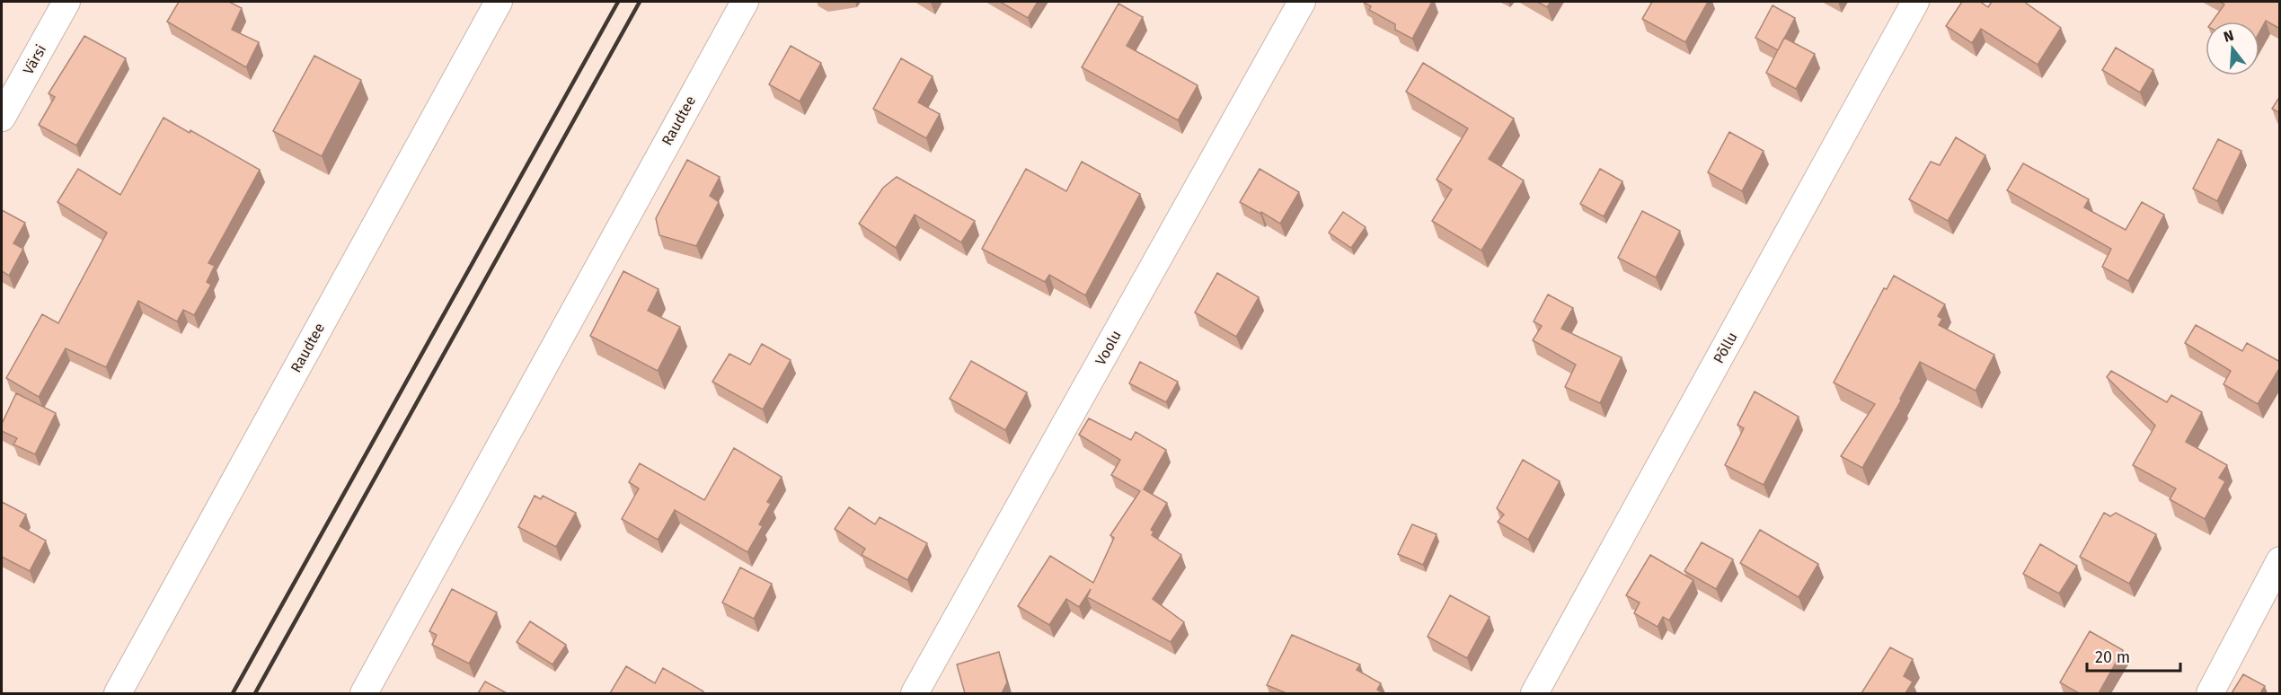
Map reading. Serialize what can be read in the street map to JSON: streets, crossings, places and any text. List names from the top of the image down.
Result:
{
  "streets": {
    "street": [
      "Värsi",
      "Raudtee",
      "Voolu",
      "Põllu"
    ]
  },
  "scale_bar": "20 m",
  "north": "top"
}
